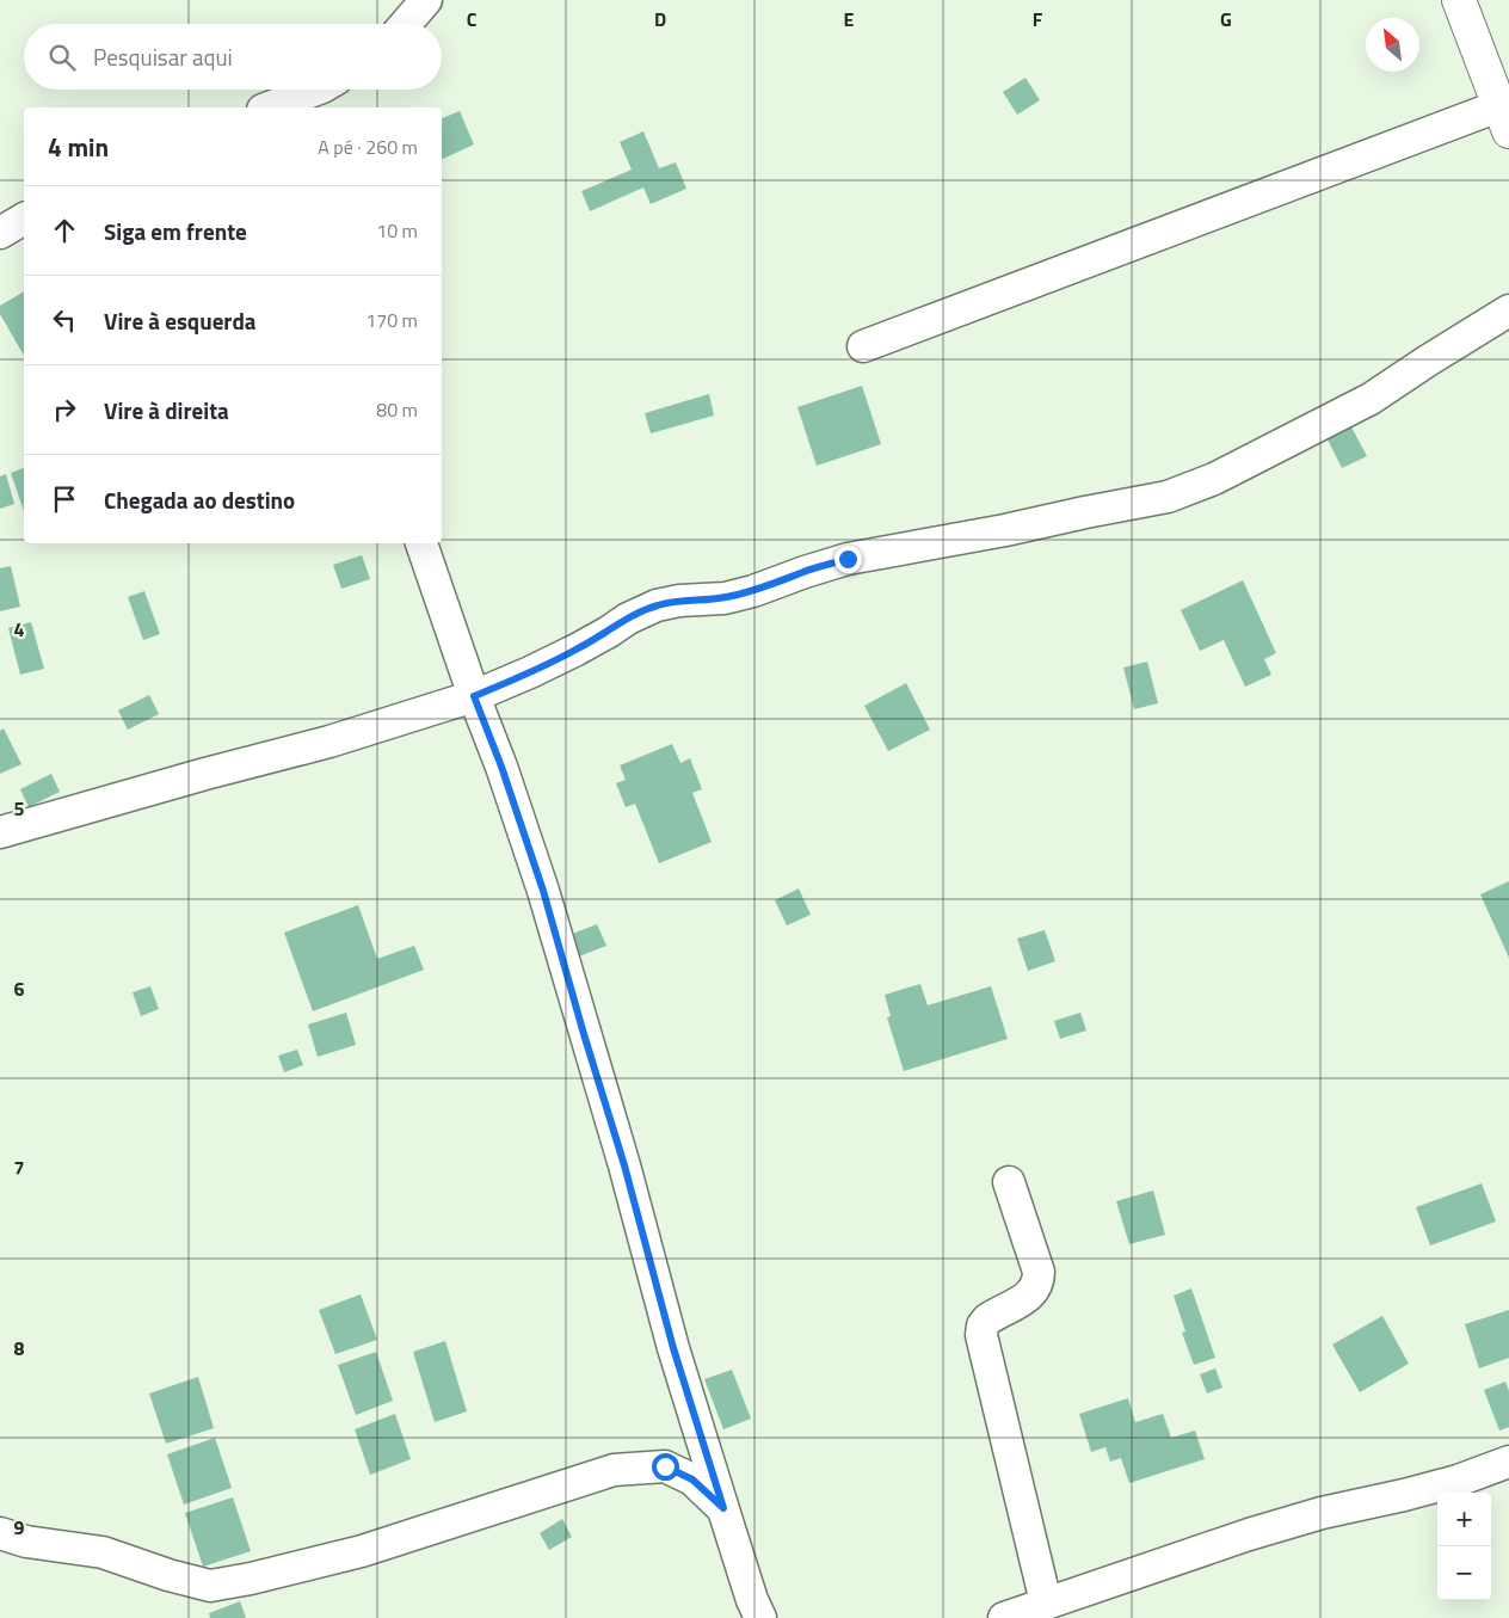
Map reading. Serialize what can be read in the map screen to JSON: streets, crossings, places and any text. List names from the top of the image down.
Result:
{
  "north": "top left",
  "page": {
    "search": "Pesquisar aqui",
    "heading": ["4 min", "A pé · 260 m"],
    "list": [
      ["Siga em frente", "10 m"],
      ["Vire à esquerda", "170 m"],
      ["Vire à direita", "80 m"],
      "Chegada ao destino"
    ],
    "map_buttons": ["+", "−"]
  },
  "grid": {
    "columns": [
      "C",
      "D",
      "E",
      "F",
      "G"
    ],
    "rows": [
      "4",
      "5",
      "6",
      "7",
      "8",
      "9"
    ]
  }
}
